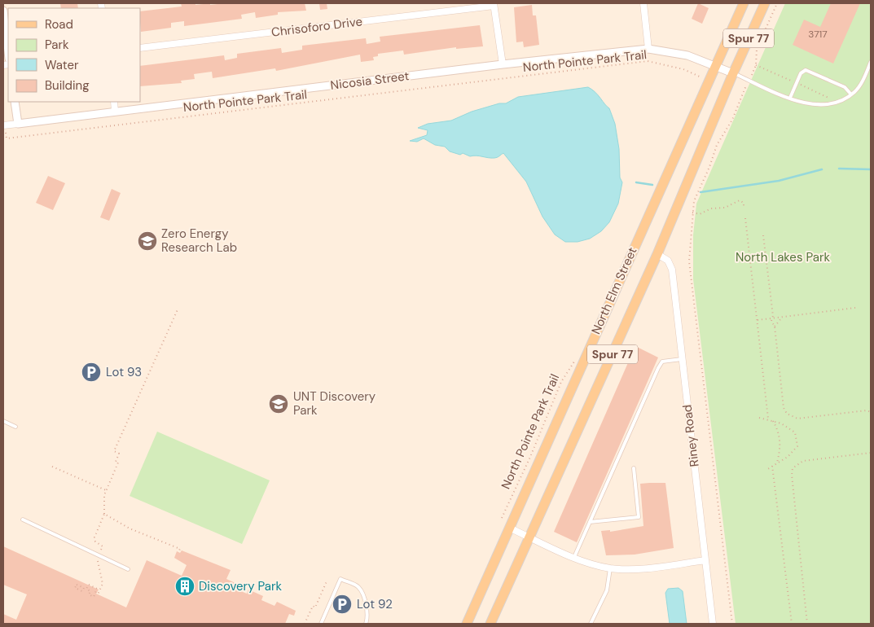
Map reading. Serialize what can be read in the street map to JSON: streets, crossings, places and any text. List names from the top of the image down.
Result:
{
  "streets": {
    "main road": ["Spur 77", "North Elm Street"],
    "street": ["Chrisoforo Drive", "Nicosia Street", "Riney Road"],
    "path": ["North Pointe Park Trail"]
  },
  "crossings": [
    ["North Pointe Park Trail", "Nicosia Street"],
    ["Nicosia Street", "North Elm Street"],
    ["North Elm Street", "Riney Road"]
  ],
  "parks": ["North Lakes Park"],
  "places": {
    "school or university": ["Zero Energy Research Lab", "UNT Discovery Park"],
    "parking": ["Lot 93", "Lot 92"],
    "building": ["Discovery Park"]
  },
  "house_numbers": ["3717"],
  "legend": [
    "Road",
    "Park",
    "Water",
    "Building"
  ]
}
